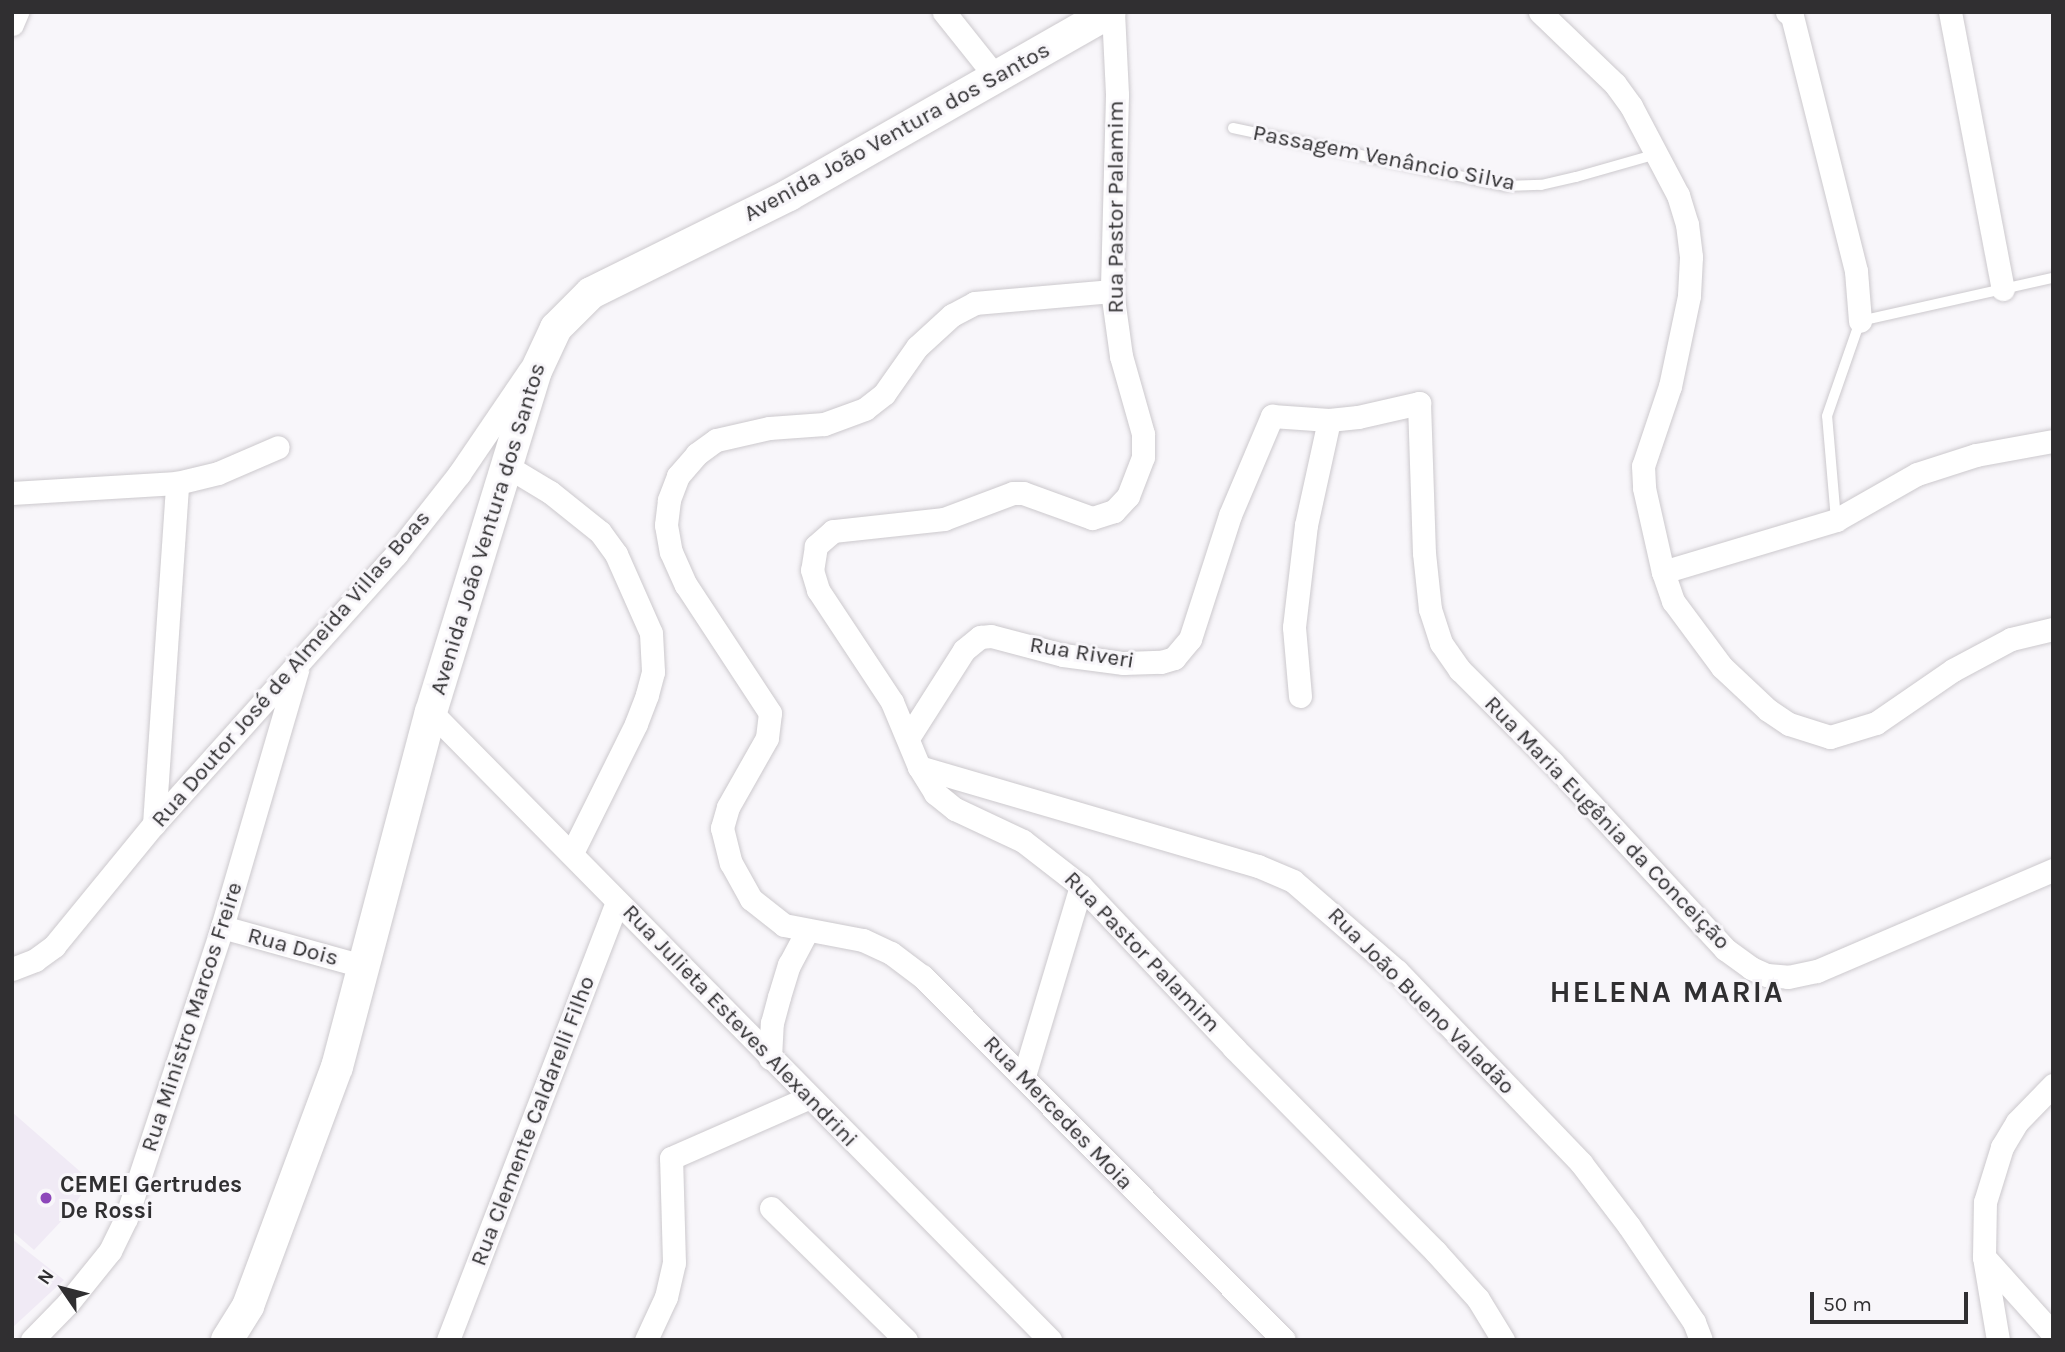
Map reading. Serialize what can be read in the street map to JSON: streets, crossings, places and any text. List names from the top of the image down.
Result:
{
  "streets": {
    "main road": ["Avenida João Ventura dos Santos"],
    "street": [
      "Rua Pastor Palamim",
      "Rua Riveri",
      "Rua Doutor José de Almeida Villas Boas",
      "Rua Maria Eugênia da Conceição",
      "Rua Dois",
      "Rua João Bueno Valadão",
      "Rua Ministro Marcos Freire",
      "Rua Julieta Esteves Alexandrini",
      "Rua Mercedes Moia",
      "Rua Clemente Caldarelli Filho"
    ],
    "lane": ["Passagem Venâncio Silva"]
  },
  "crossings": [
    ["Avenida João Ventura dos Santos", "Rua Pastor Palamim"],
    ["Avenida João Ventura dos Santos", "Rua Doutor José de Almeida Villas Boas"],
    ["Avenida João Ventura dos Santos", "Rua Dois"],
    ["Avenida João Ventura dos Santos", "Rua Julieta Esteves Alexandrini"],
    ["Rua Pastor Palamim", "Rua Riveri"],
    ["Rua Pastor Palamim", "Rua João Bueno Valadão"],
    ["Rua Pastor Palamim", "Rua Mercedes Moia"],
    ["Rua Riveri", "Rua Maria Eugênia da Conceição"],
    ["Rua Doutor José de Almeida Villas Boas", "Rua Ministro Marcos Freire"],
    ["Rua Dois", "Rua Ministro Marcos Freire"],
    ["Rua Julieta Esteves Alexandrini", "Rua Clemente Caldarelli Filho"]
  ],
  "districts": ["HELENA MARIA"],
  "places": ["CEMEI Gertrudes De Rossi"],
  "scale_bar": "50 m",
  "north": "top left"
}
